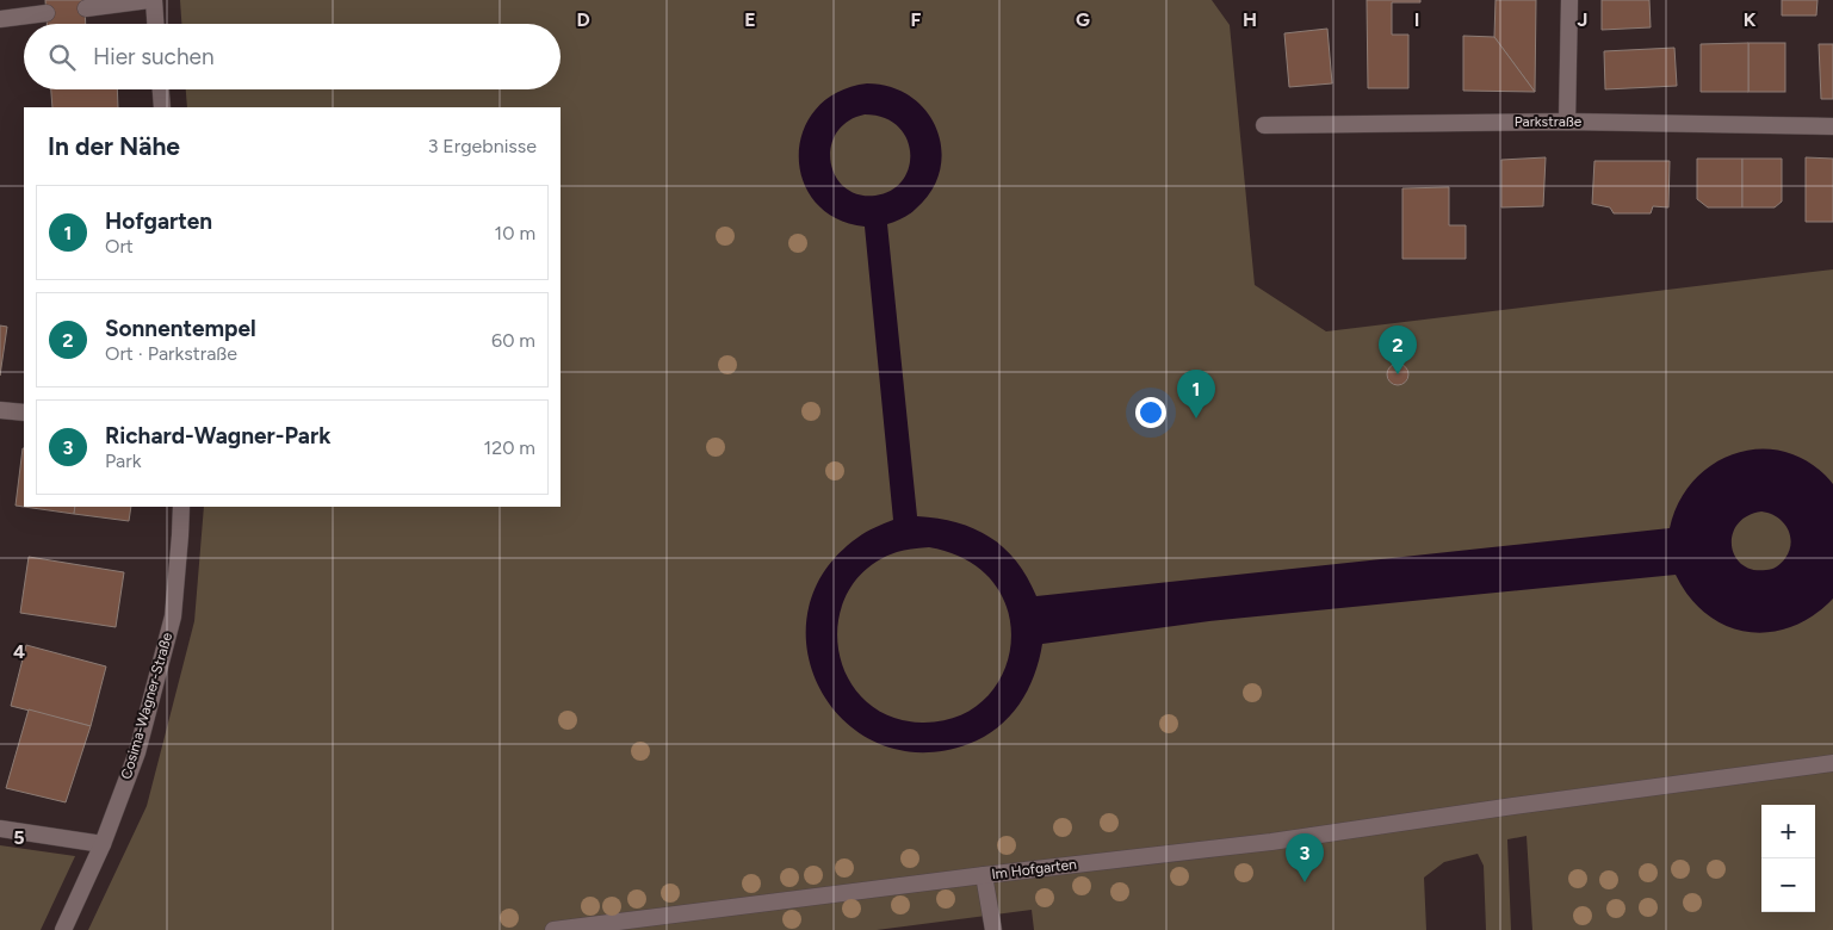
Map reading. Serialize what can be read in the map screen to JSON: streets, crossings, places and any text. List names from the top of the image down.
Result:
{
  "streets": {
    "street": ["Parkstraße", "Cosima-Wagner-Straße", "Im Hofgarten"]
  },
  "page": {
    "search": "Hier suchen",
    "heading": ["In der Nähe", "3 Ergebnisse"],
    "list": [
      {
        "mark": "1",
        "name": "Hofgarten",
        "note": "Ort",
        "value": "10 m"
      },
      {
        "mark": "2",
        "name": "Sonnentempel",
        "note": "Ort · Parkstraße",
        "value": "60 m"
      },
      {
        "mark": "3",
        "name": "Richard-Wagner-Park",
        "note": "Park",
        "value": "120 m"
      }
    ],
    "pins": ["2", "1", "3"],
    "map_buttons": ["+", "−"]
  },
  "grid": {
    "columns": [
      "D",
      "E",
      "F",
      "G",
      "H",
      "I",
      "J",
      "K"
    ],
    "rows": ["4", "5"]
  }
}
